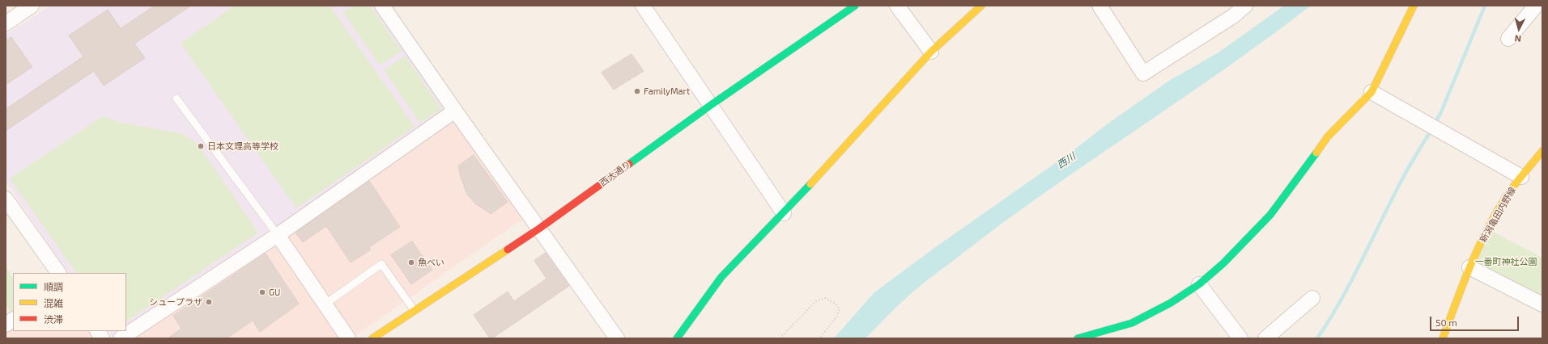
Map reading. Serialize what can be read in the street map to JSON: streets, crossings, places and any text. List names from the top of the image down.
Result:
{
  "streets": {
    "street": ["西大通り", "新潟亀田内野線"]
  },
  "water": ["西川"],
  "parks": ["一番町神社公園"],
  "places": [
    "FamilyMart",
    "日本文理高等学校",
    "魚べい",
    "GU",
    "シュープラザ"
  ],
  "legend": ["順調", "混雑", "渋滞"],
  "scale_bar": "50 m",
  "north": "bottom"
}
